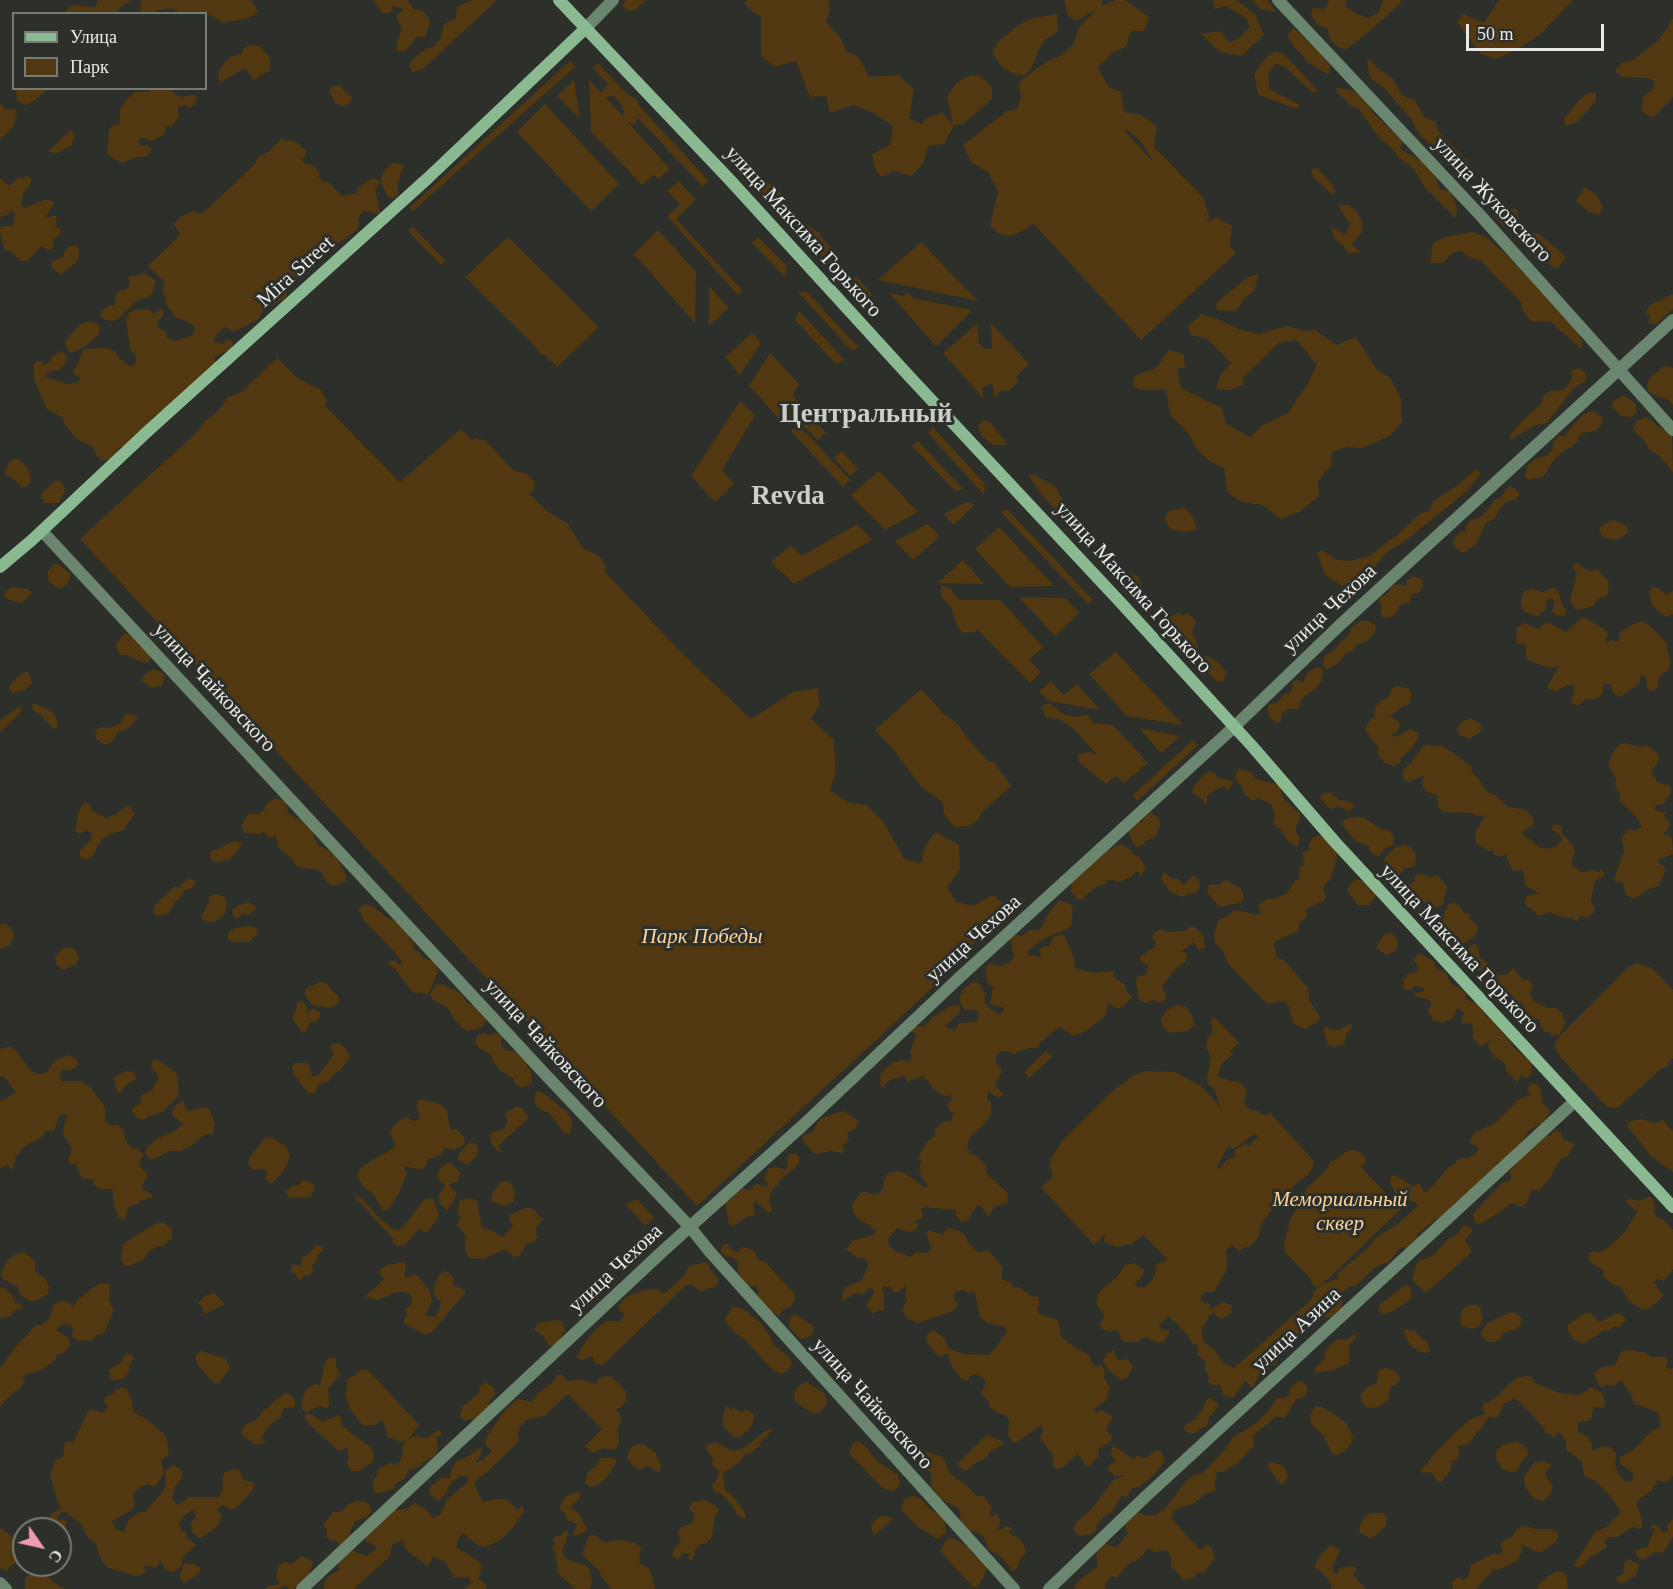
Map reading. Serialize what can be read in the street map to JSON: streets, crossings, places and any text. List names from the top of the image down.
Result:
{
  "streets": {
    "main road": ["улица Максима Горького", "Mira Street"],
    "street": [
      "улица Жуковского",
      "улица Чехова",
      "улица Чайковского",
      "улица Азина"
    ]
  },
  "crossings": [
    ["улица Жуковского", "улица Чехова"],
    ["улица Максима Горького", "Mira Street"],
    ["улица Максима Горького", "улица Чехова"],
    ["улица Максима Горького", "улица Азина"],
    ["Mira Street", "улица Чайковского"],
    ["улица Чехова", "улица Чайковского"]
  ],
  "districts": ["Центральный", "Revda"],
  "parks": ["Парк Победы", "Мемориальный сквер"],
  "legend": ["Улица", "Парк"],
  "scale_bar": "50 m",
  "north": "bottom right"
}
